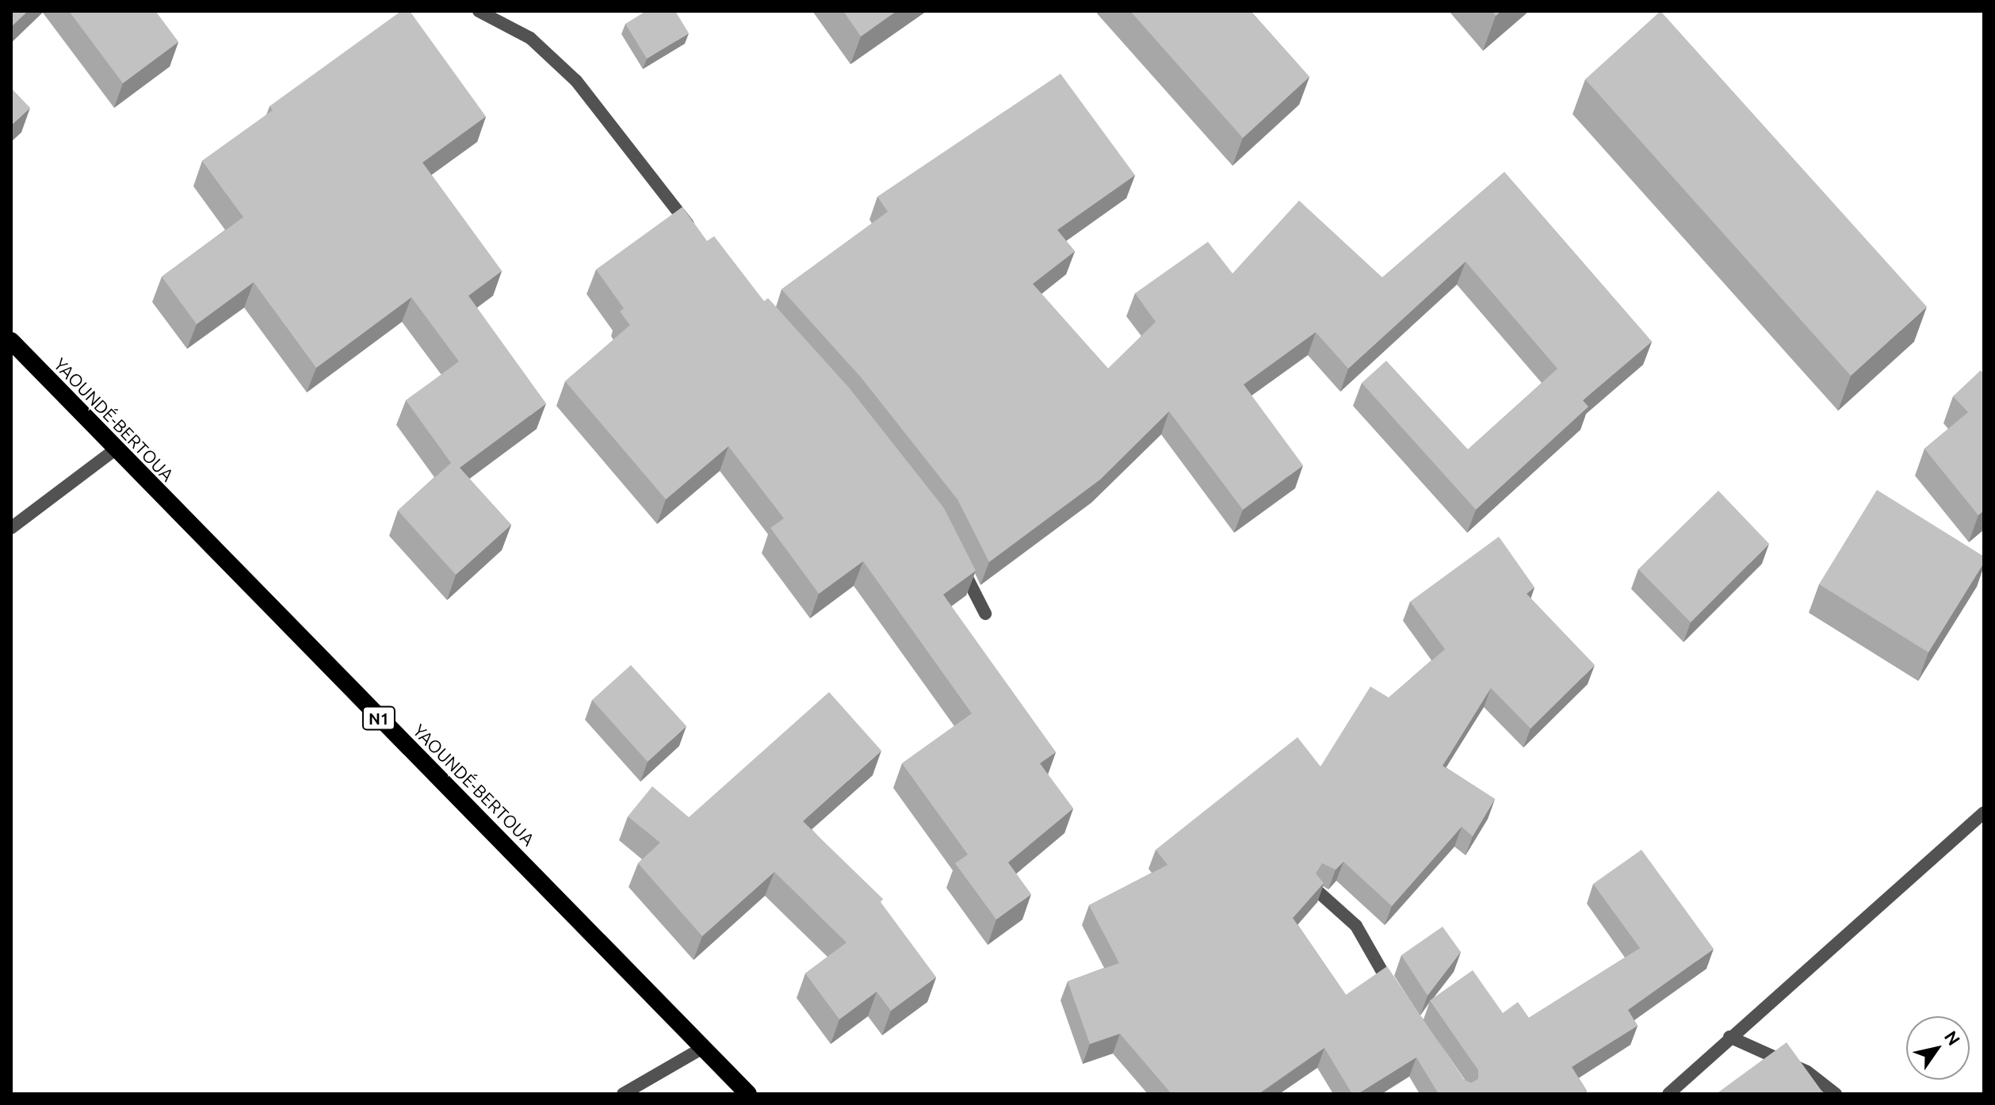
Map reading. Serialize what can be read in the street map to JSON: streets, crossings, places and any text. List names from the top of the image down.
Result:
{
  "streets": {
    "highway": ["YAOUNDÉ-BERTOUA", "N1"]
  },
  "north": "top right"
}
